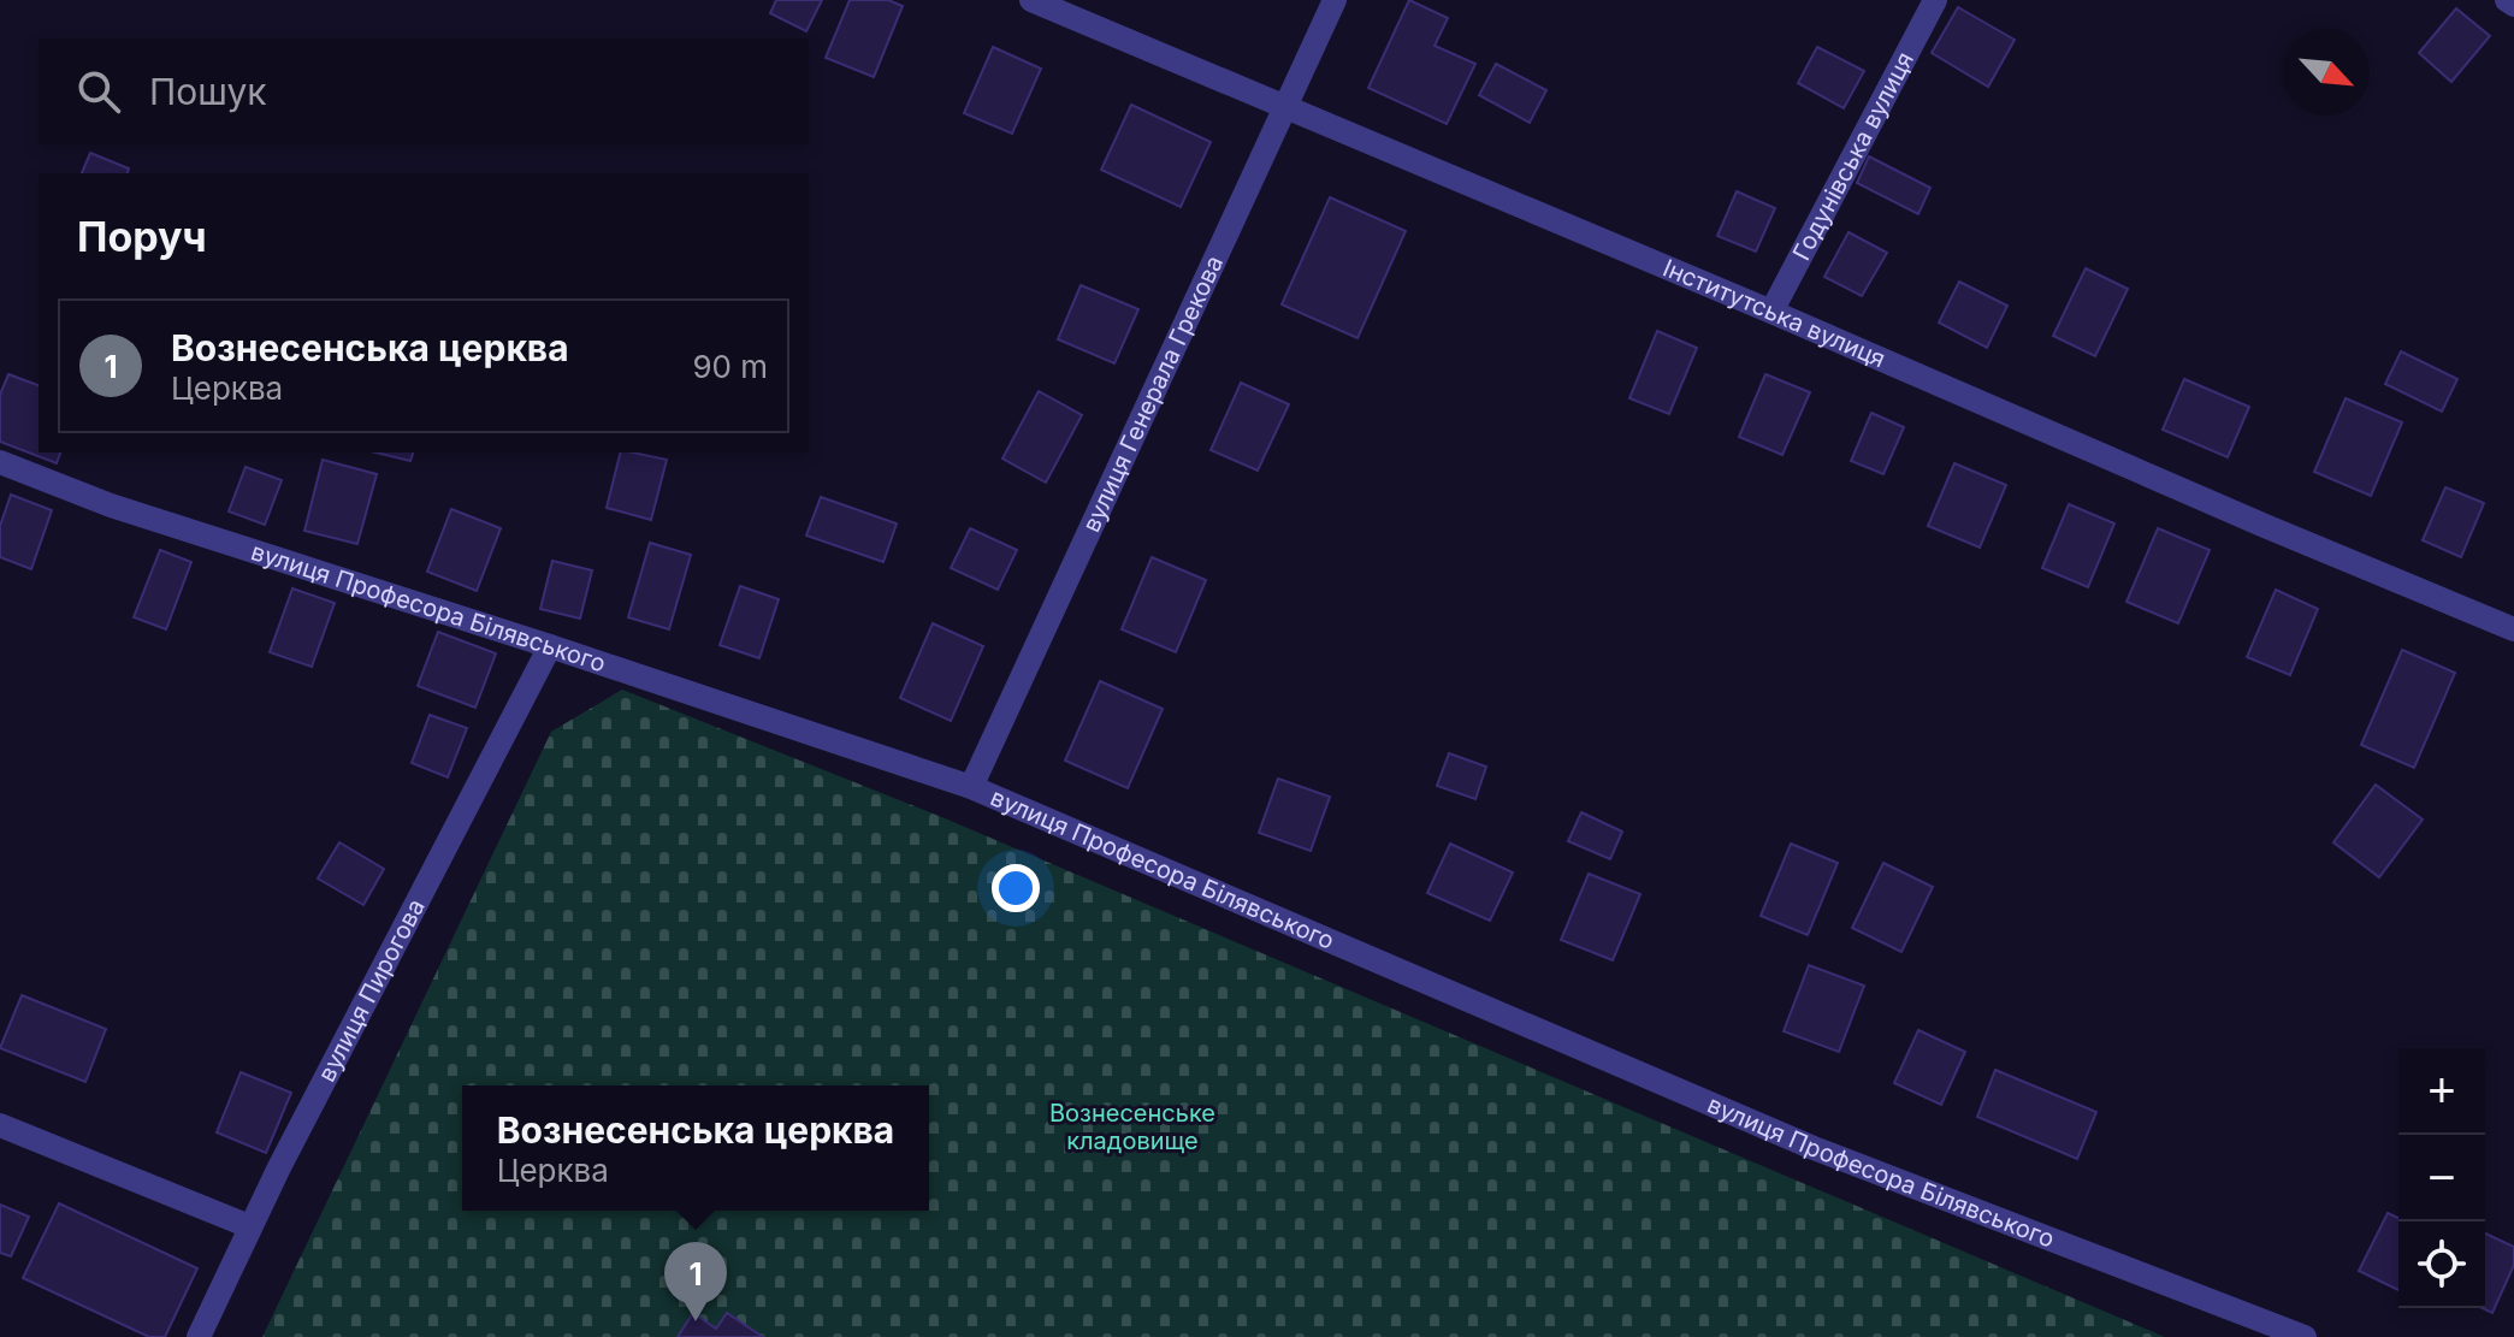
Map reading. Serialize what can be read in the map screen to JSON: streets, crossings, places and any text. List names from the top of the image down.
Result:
{
  "streets": {
    "street": [
      "Годунівська вулиця",
      "Інститутська вулиця",
      "вулиця Генерала Грекова",
      "вулиця Професора Білявського",
      "вулиця Пирогова"
    ]
  },
  "crossings": [
    ["Годунівська вулиця", "Інститутська вулиця"],
    ["Інститутська вулиця", "вулиця Генерала Грекова"],
    ["вулиця Генерала Грекова", "вулиця Професора Білявського"],
    ["вулиця Професора Білявського", "вулиця Пирогова"]
  ],
  "parks": ["Вознесенське кладовище"],
  "north": "bottom right",
  "page": {
    "search": "Пошук",
    "heading": "Поруч",
    "list": [
      {
        "mark": "1",
        "name": "Вознесенська церква",
        "note": "Церква",
        "value": "90 m"
      }
    ],
    "map_buttons": ["+", "−"],
    "popup": ["Вознесенська церква", "Церква"],
    "pins": "1"
  }
}
